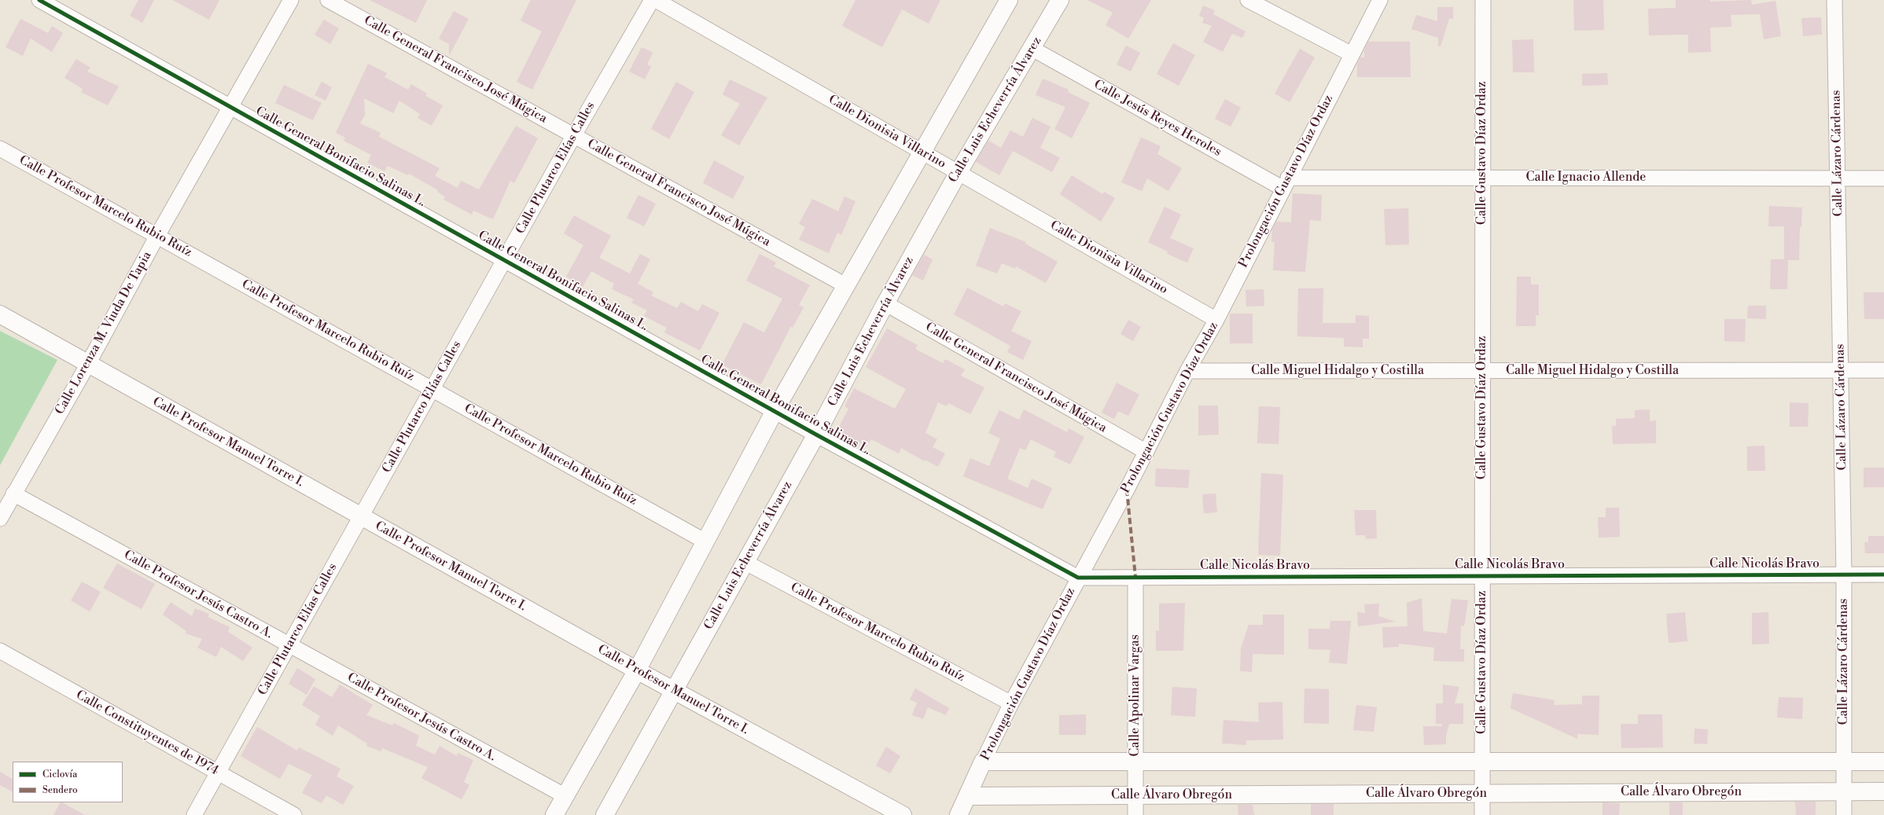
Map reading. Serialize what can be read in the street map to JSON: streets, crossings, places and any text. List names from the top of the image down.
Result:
{
  "streets": {
    "street": [
      "Calle General Francisco José Múgica",
      "Calle Luis Echeverría Álvarez",
      "Calle Jesús Reyes Heroles",
      "Calle Dionisia Villarino",
      "Calle Gustavo Díaz Ordaz",
      "Calle Lázaro Cárdenas",
      "Calle General Bonifacio Salinas L.",
      "Calle Plutarco Elías Calles",
      "Calle Ignacio Allende",
      "Prolongación Gustavo Díaz Ordaz",
      "Calle Profesor Marcelo Rubio Ruíz",
      "Calle Lorenza M. Viuda De Tapia",
      "Calle Miguel Hidalgo y Costilla",
      "Calle Profesor Manuel Torre I.",
      "Calle Nicolás Bravo",
      "Calle Profesor Jesús Castro A.",
      "Calle Apolinar Vargas",
      "Calle Constituyentes de 1974",
      "Calle Álvaro Obregón"
    ]
  },
  "crossings": [
    ["Calle General Francisco José Múgica", "Calle Luis Echeverría Álvarez"],
    ["Calle General Francisco José Múgica", "Calle Plutarco Elías Calles"],
    ["Calle General Francisco José Múgica", "Prolongación Gustavo Díaz Ordaz"],
    ["Calle Luis Echeverría Álvarez", "Calle Jesús Reyes Heroles"],
    ["Calle Luis Echeverría Álvarez", "Calle Dionisia Villarino"],
    ["Calle Luis Echeverría Álvarez", "Calle General Bonifacio Salinas L."],
    ["Calle Luis Echeverría Álvarez", "Calle Profesor Marcelo Rubio Ruíz"],
    ["Calle Luis Echeverría Álvarez", "Calle Profesor Manuel Torre I."],
    ["Calle Jesús Reyes Heroles", "Calle Ignacio Allende"],
    ["Calle Jesús Reyes Heroles", "Prolongación Gustavo Díaz Ordaz"],
    ["Calle Dionisia Villarino", "Prolongación Gustavo Díaz Ordaz"],
    ["Calle Gustavo Díaz Ordaz", "Calle Ignacio Allende"],
    ["Calle Gustavo Díaz Ordaz", "Calle Miguel Hidalgo y Costilla"],
    ["Calle Gustavo Díaz Ordaz", "Calle Nicolás Bravo"],
    ["Calle Gustavo Díaz Ordaz", "Calle Álvaro Obregón"],
    ["Calle Lázaro Cárdenas", "Calle Ignacio Allende"],
    ["Calle Lázaro Cárdenas", "Calle Miguel Hidalgo y Costilla"],
    ["Calle Lázaro Cárdenas", "Calle Nicolás Bravo"],
    ["Calle Lázaro Cárdenas", "Calle Álvaro Obregón"],
    ["Calle General Bonifacio Salinas L.", "Calle Plutarco Elías Calles"],
    ["Calle General Bonifacio Salinas L.", "Prolongación Gustavo Díaz Ordaz"],
    ["Calle General Bonifacio Salinas L.", "Calle Lorenza M. Viuda De Tapia"],
    ["Calle General Bonifacio Salinas L.", "Calle Nicolás Bravo"],
    ["Calle Plutarco Elías Calles", "Calle Profesor Marcelo Rubio Ruíz"],
    ["Calle Plutarco Elías Calles", "Calle Profesor Manuel Torre I."],
    ["Calle Plutarco Elías Calles", "Calle Profesor Jesús Castro A."],
    ["Calle Plutarco Elías Calles", "Calle Constituyentes de 1974"],
    ["Calle Ignacio Allende", "Prolongación Gustavo Díaz Ordaz"],
    ["Prolongación Gustavo Díaz Ordaz", "Calle Profesor Marcelo Rubio Ruíz"],
    ["Prolongación Gustavo Díaz Ordaz", "Calle Miguel Hidalgo y Costilla"],
    ["Prolongación Gustavo Díaz Ordaz", "Calle Nicolás Bravo"],
    ["Prolongación Gustavo Díaz Ordaz", "Calle Álvaro Obregón"],
    ["Calle Profesor Marcelo Rubio Ruíz", "Calle Lorenza M. Viuda De Tapia"],
    ["Calle Lorenza M. Viuda De Tapia", "Calle Profesor Manuel Torre I."],
    ["Calle Lorenza M. Viuda De Tapia", "Calle Profesor Jesús Castro A."],
    ["Calle Nicolás Bravo", "Calle Apolinar Vargas"],
    ["Calle Apolinar Vargas", "Calle Álvaro Obregón"]
  ],
  "legend": ["Ciclovía", "Sendero"]
}
